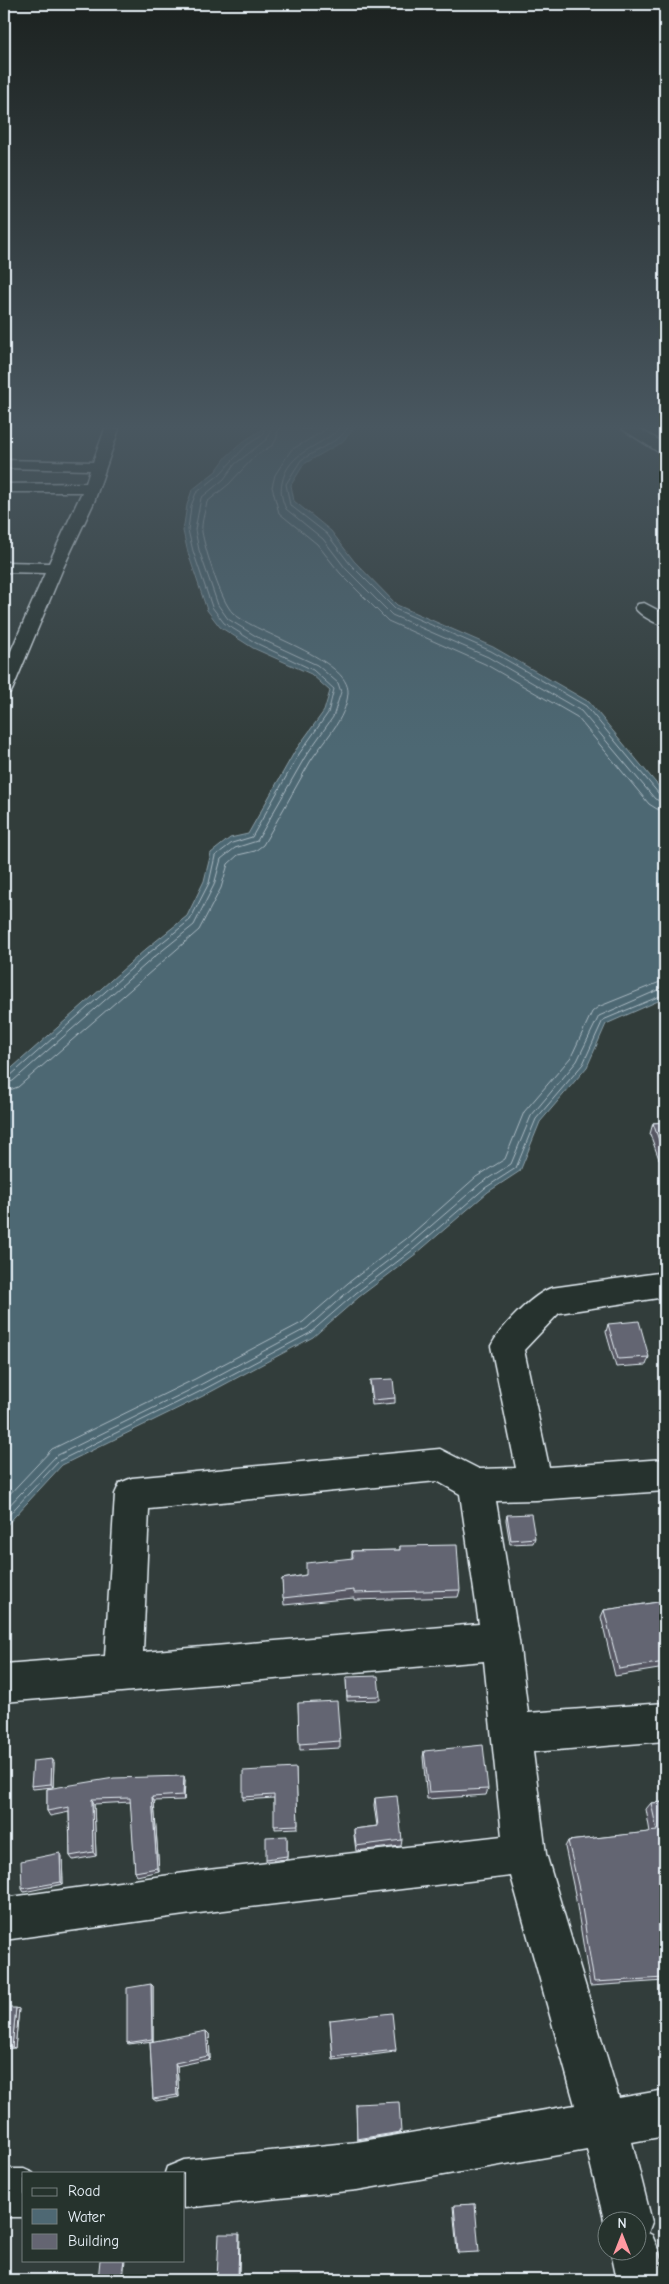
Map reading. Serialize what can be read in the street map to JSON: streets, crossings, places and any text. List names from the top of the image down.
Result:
{
  "legend": ["Road", "Water", "Building"],
  "north": "top"
}
